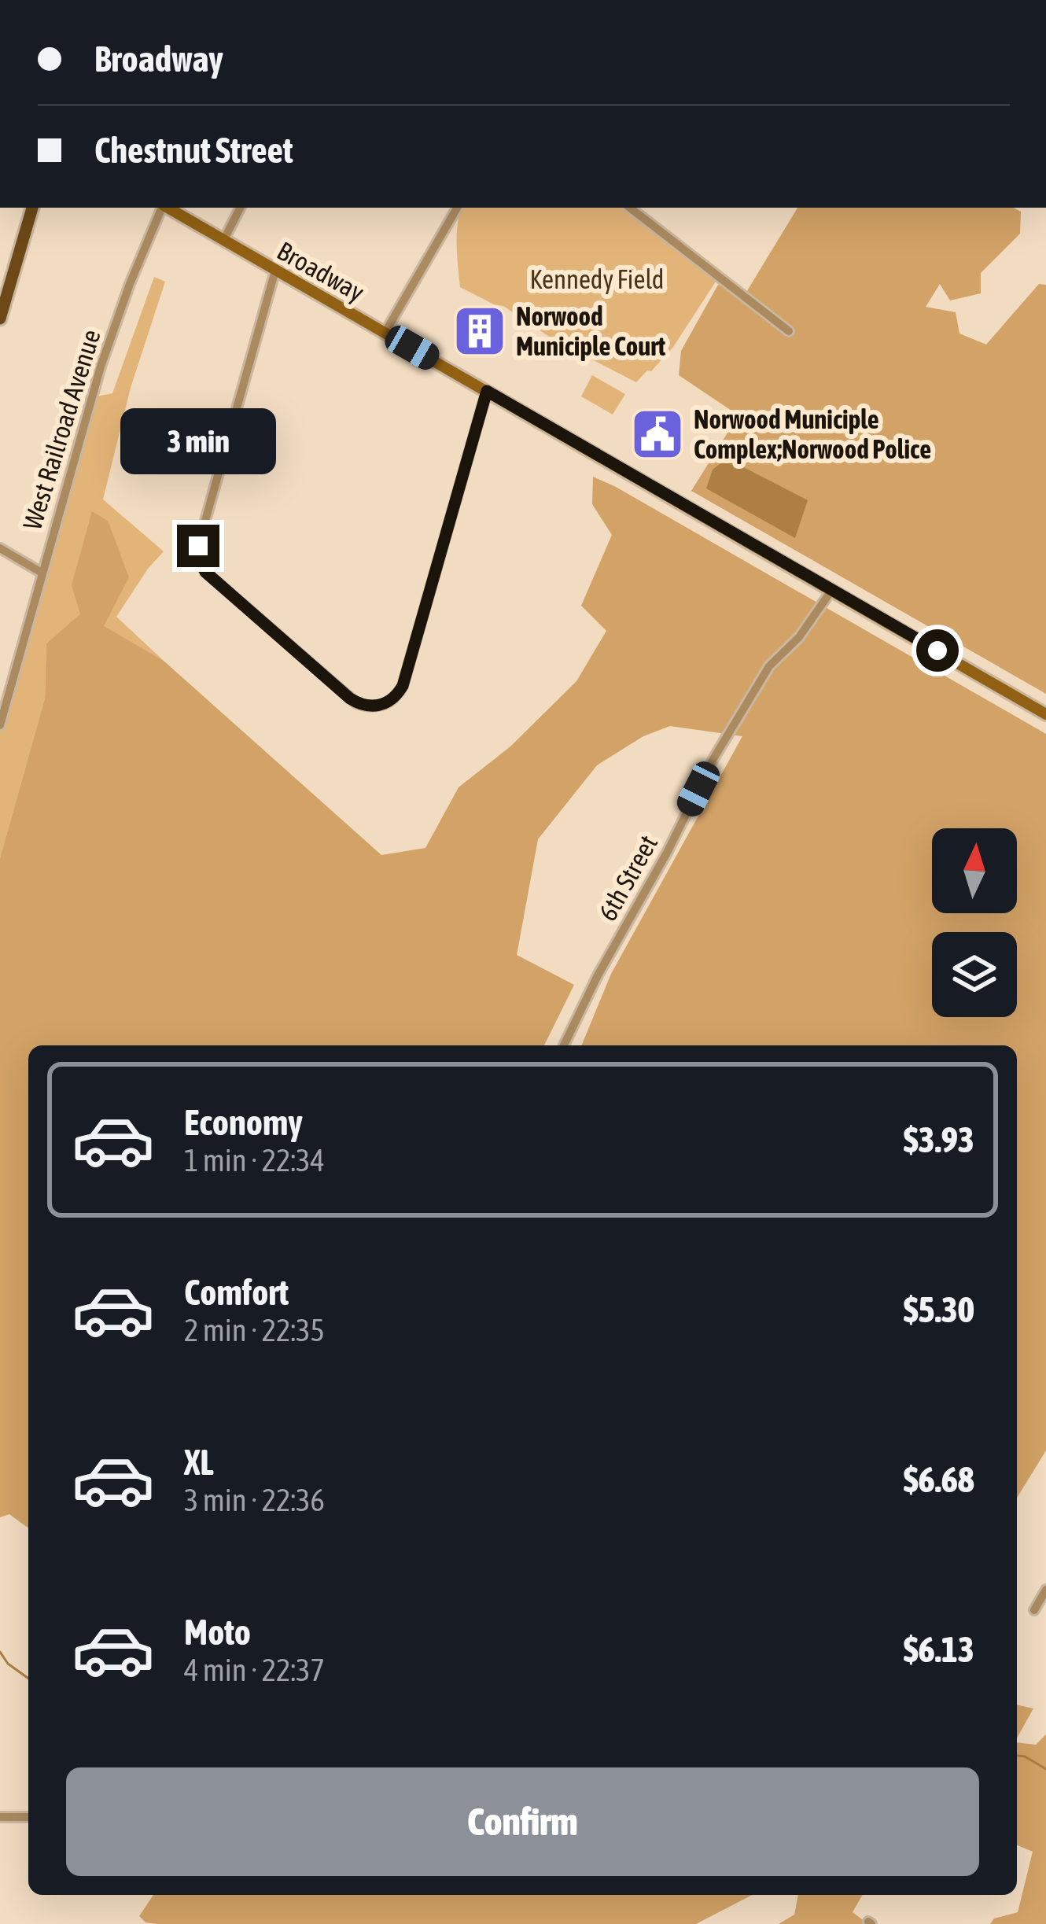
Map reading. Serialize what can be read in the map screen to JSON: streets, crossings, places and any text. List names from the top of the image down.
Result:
{
  "streets": {
    "street": ["Broadway", "West Railroad Avenue", "6th Street"]
  },
  "crossings": [
    ["Broadway", "6th Street"]
  ],
  "parks": ["Kennedy Field"],
  "places": {
    "building": ["Norwood Municiple Court"],
    "public building": ["Norwood Municiple Complex;Norwood Police"]
  },
  "north": "top",
  "page": {
    "banner": ["Broadway", "Chestnut Street"],
    "bubble": "3 min",
    "list": [
      {
        "name": "Economy",
        "note": "1 min · 22:34",
        "value": "$3.93"
      },
      {
        "name": "Comfort",
        "note": "2 min · 22:35",
        "value": "$5.30"
      },
      {
        "name": "XL",
        "note": "3 min · 22:36",
        "value": "$6.68"
      },
      {
        "name": "Moto",
        "note": "4 min · 22:37",
        "value": "$6.13"
      }
    ],
    "buttons": "Confirm"
  }
}
